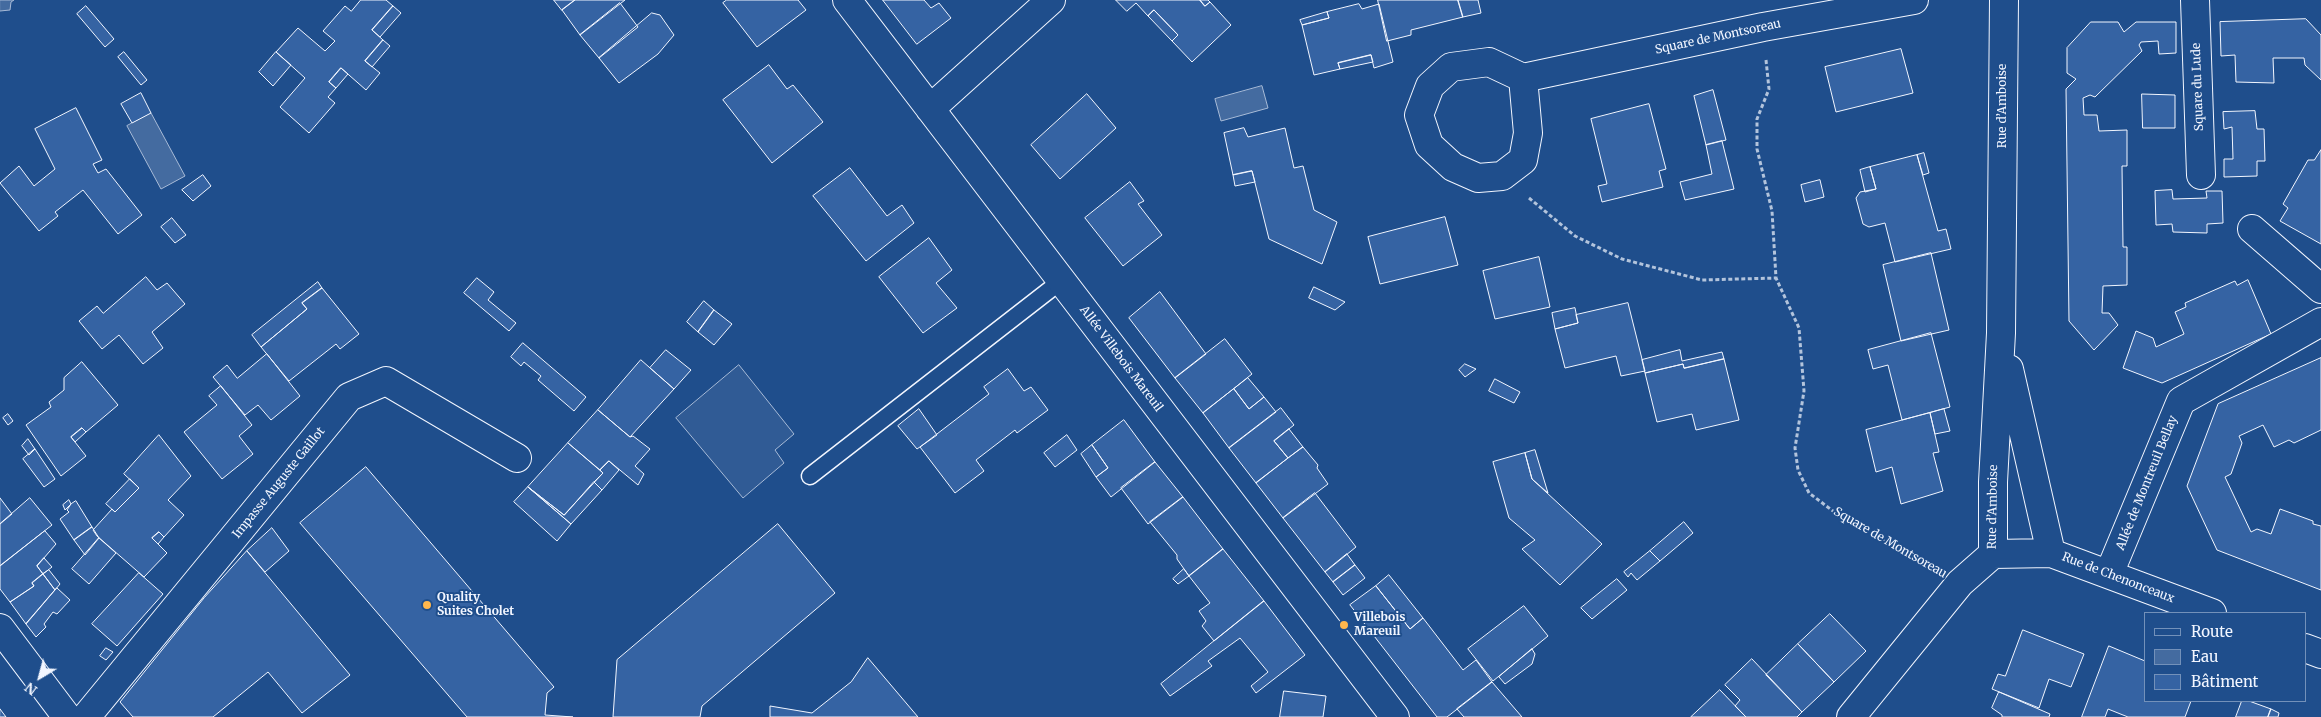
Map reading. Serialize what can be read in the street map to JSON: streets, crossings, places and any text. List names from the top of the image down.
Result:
{
  "streets": {
    "street": [
      "Square de Montsoreau",
      "Square du Lude",
      "Rue d’Amboise",
      "Allée Villebois Mareuil",
      "Impasse Auguste Gaillot",
      "Allée de Montreuil Bellay",
      "Rue de Chenonceaux"
    ]
  },
  "crossings": [
    ["Square de Montsoreau", "Rue d’Amboise"],
    ["Rue d’Amboise", "Rue de Chenonceaux"],
    ["Allée de Montreuil Bellay", "Rue de Chenonceaux"]
  ],
  "places": ["Quality Suites Cholet", "Villebois Mareuil"],
  "legend": ["Route", "Eau", "Bâtiment"],
  "north": "bottom left"
}
